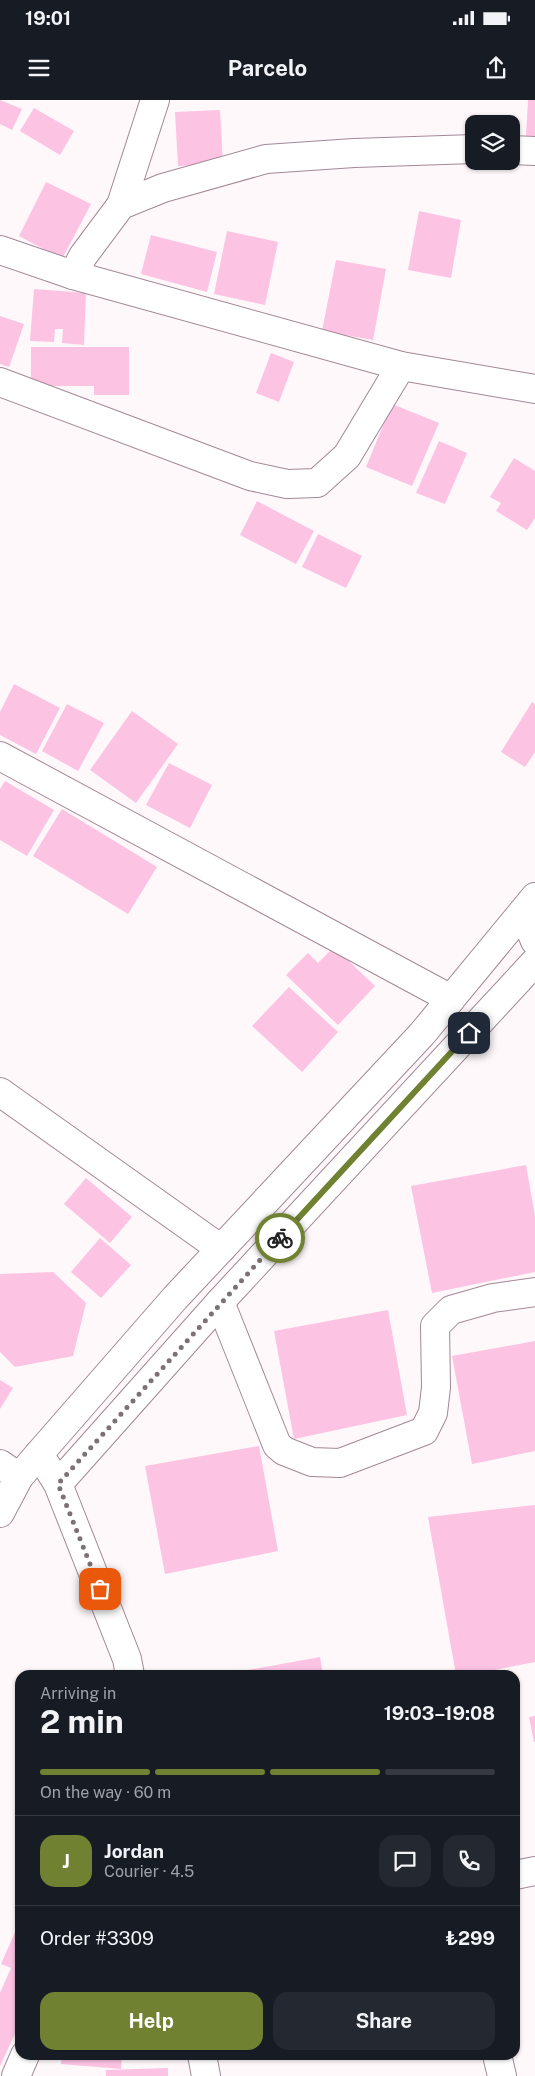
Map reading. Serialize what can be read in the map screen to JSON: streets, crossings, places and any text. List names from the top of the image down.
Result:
{
  "page": {
    "status": "19:01",
    "header": "Parcelo",
    "heading": ["2 min", "Arriving in", "19:03–19:08"],
    "panel": [
      "Jordan",
      "Courier · 4.5",
      "Order #3309",
      "₺299"
    ],
    "bar": "On the way · 60 m",
    "round": "J",
    "buttons": ["Help", "Share"]
  }
}
